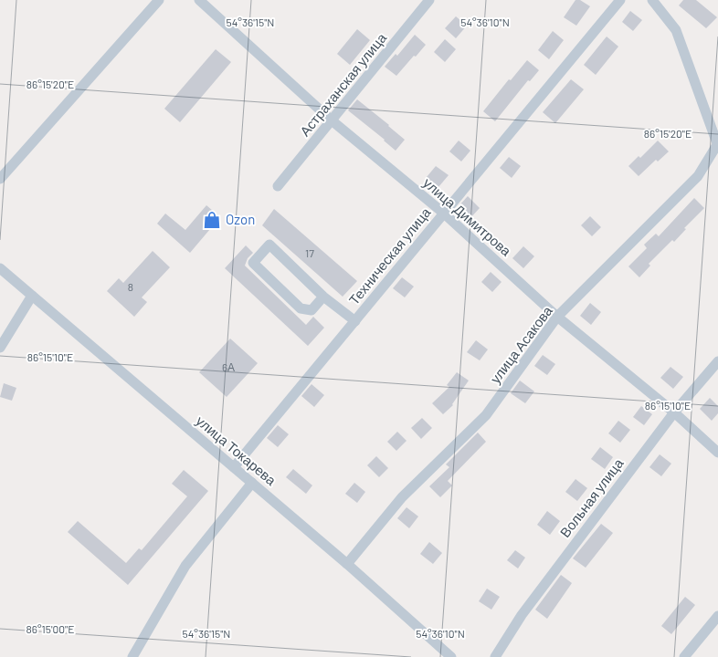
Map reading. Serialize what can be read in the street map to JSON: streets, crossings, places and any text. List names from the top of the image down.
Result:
{
  "streets": {
    "street": [
      "Астраханская улица",
      "улица Димитрова",
      "Техническая улица",
      "улица Асакова",
      "улица Токарева",
      "Вольная улица"
    ]
  },
  "crossings": [
    ["Астраханская улица", "улица Димитрова"],
    ["улица Димитрова", "Техническая улица"],
    ["улица Димитрова", "улица Асакова"],
    ["улица Димитрова", "Вольная улица"],
    ["Техническая улица", "улица Токарева"],
    ["улица Асакова", "улица Токарева"]
  ],
  "places": {
    "shop": ["Ozon"]
  },
  "house_numbers": ["17", "8", "6А"],
  "coordinates": [
    "54°36'15\"N",
    "54°36'10\"N",
    "86°15'20\"E",
    "86°15'10\"E",
    "86°15'00\"E"
  ]
}
